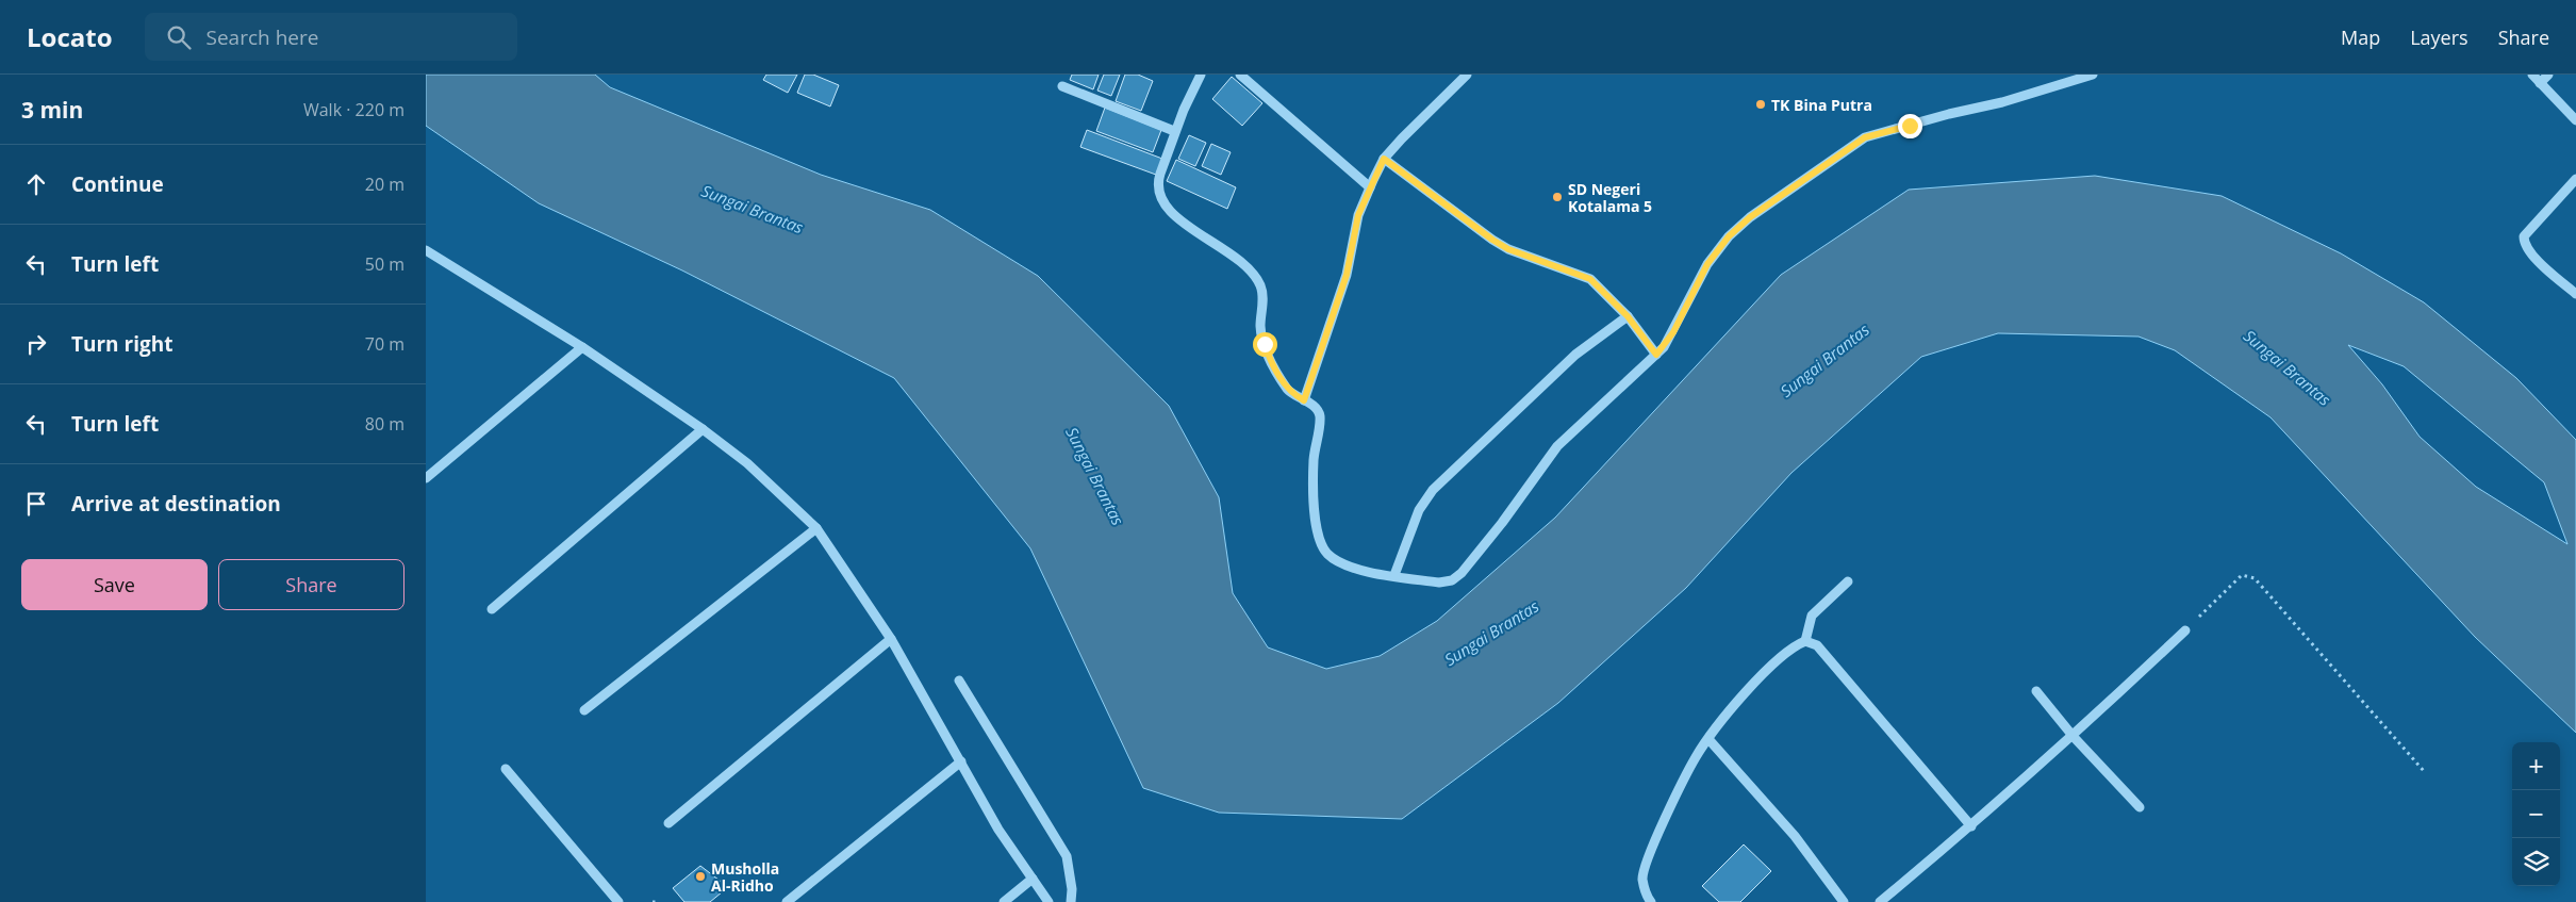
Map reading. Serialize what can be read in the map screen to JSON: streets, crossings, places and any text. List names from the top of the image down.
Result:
{
  "water": ["Sungai Brantas"],
  "places": ["TK Bina Putra", "SD Negeri Kotalama 5", "Musholla Al-Ridho"],
  "page": {
    "header": "Locato",
    "search": "Search here",
    "nav": ["Map", "Layers", "Share"],
    "heading": ["3 min", "Walk · 220 m"],
    "list": [
      ["Continue", "20 m"],
      ["Turn left", "50 m"],
      ["Turn right", "70 m"],
      ["Turn left", "80 m"],
      "Arrive at destination"
    ],
    "buttons": ["Save", "Share"],
    "map_buttons": ["+", "−"]
  }
}
